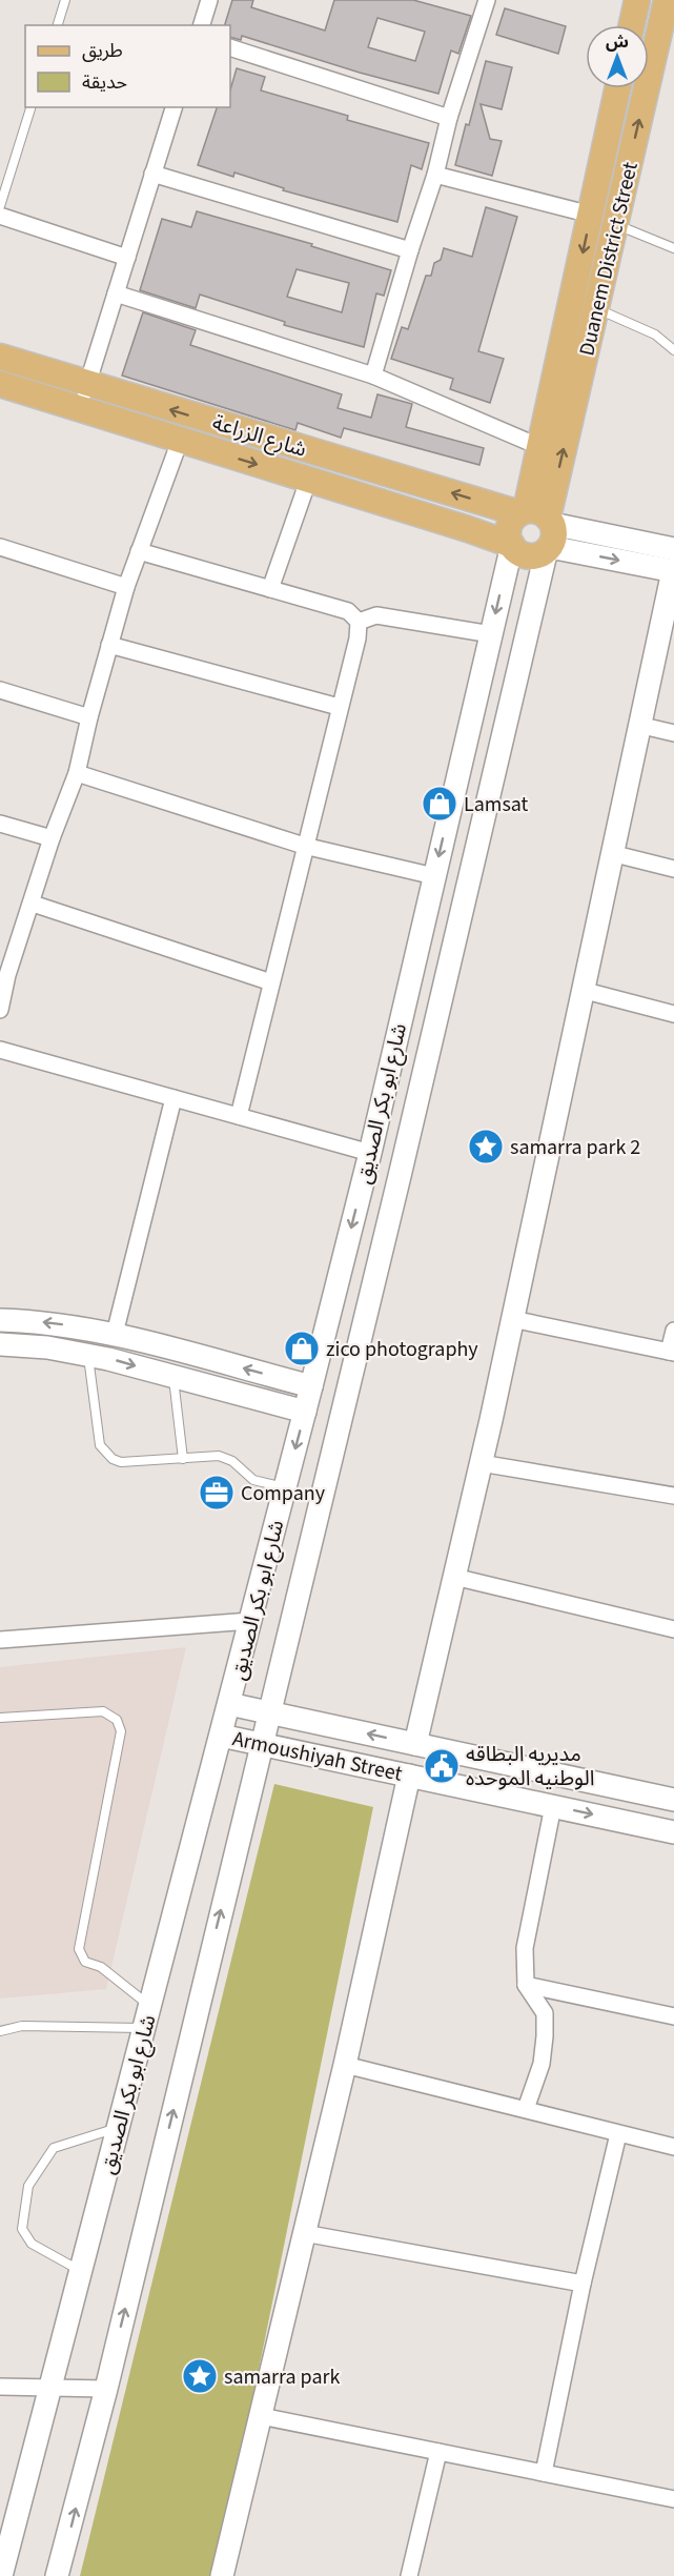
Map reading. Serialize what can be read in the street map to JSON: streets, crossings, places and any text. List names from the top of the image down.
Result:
{
  "streets": {
    "main road": [
      "Duanem District Street",
      "شارع الزراعة",
      "شارع ابو بكر الصديق",
      "Armoushiyah Street"
    ]
  },
  "crossings": [
    ["Duanem District Street", "شارع الزراعة"],
    ["Duanem District Street", "شارع ابو بكر الصديق"],
    ["شارع الزراعة", "شارع ابو بكر الصديق"],
    ["شارع ابو بكر الصديق", "Armoushiyah Street"]
  ],
  "places": {
    "shop": ["Lamsat", "zico photography"],
    "place": ["samarra park 2", "samarra park"],
    "office": ["Company"],
    "public building": ["مديريه البطاقه الوطنيه الموحده"]
  },
  "legend": ["طريق", "حديقة"],
  "north": "top"
}
